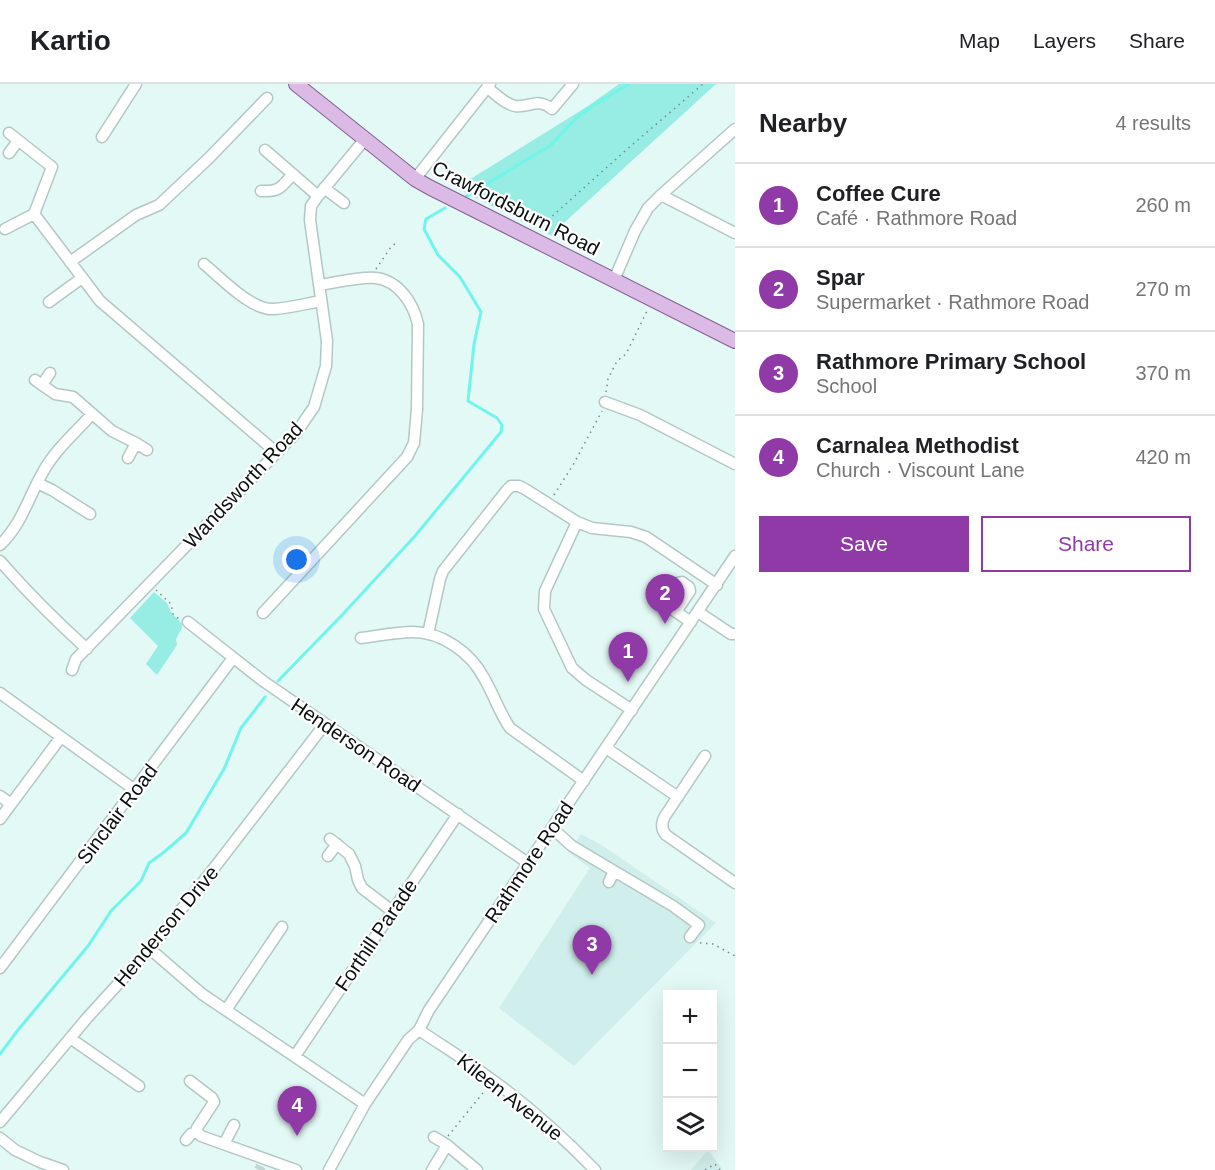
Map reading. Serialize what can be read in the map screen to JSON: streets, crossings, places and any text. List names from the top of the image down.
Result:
{
  "streets": {
    "main road": ["Crawfordsburn Road"],
    "street": [
      "Wandsworth Road",
      "Henderson Road",
      "Sinclair Road",
      "Rathmore Road",
      "Henderson Drive",
      "Forthill Parade",
      "Kileen Avenue"
    ]
  },
  "crossings": [
    ["Crawfordsburn Road", "Wandsworth Road"],
    ["Henderson Road", "Sinclair Road"],
    ["Henderson Road", "Rathmore Road"],
    ["Henderson Road", "Henderson Drive"],
    ["Henderson Road", "Forthill Parade"],
    ["Rathmore Road", "Kileen Avenue"]
  ],
  "page": {
    "header": "Kartio",
    "nav": ["Map", "Layers", "Share"],
    "heading": ["Nearby", "4 results"],
    "list": [
      {
        "mark": "1",
        "name": "Coffee Cure",
        "note": "Café · Rathmore Road",
        "value": "260 m"
      },
      {
        "mark": "2",
        "name": "Spar",
        "note": "Supermarket · Rathmore Road",
        "value": "270 m"
      },
      {
        "mark": "3",
        "name": "Rathmore Primary School",
        "note": "School",
        "value": "370 m"
      },
      {
        "mark": "4",
        "name": "Carnalea Methodist",
        "note": "Church · Viscount Lane",
        "value": "420 m"
      }
    ],
    "buttons": ["Save", "Share"],
    "pins": [
      "2",
      "1",
      "3",
      "4"
    ],
    "map_buttons": ["+", "−"]
  }
}
